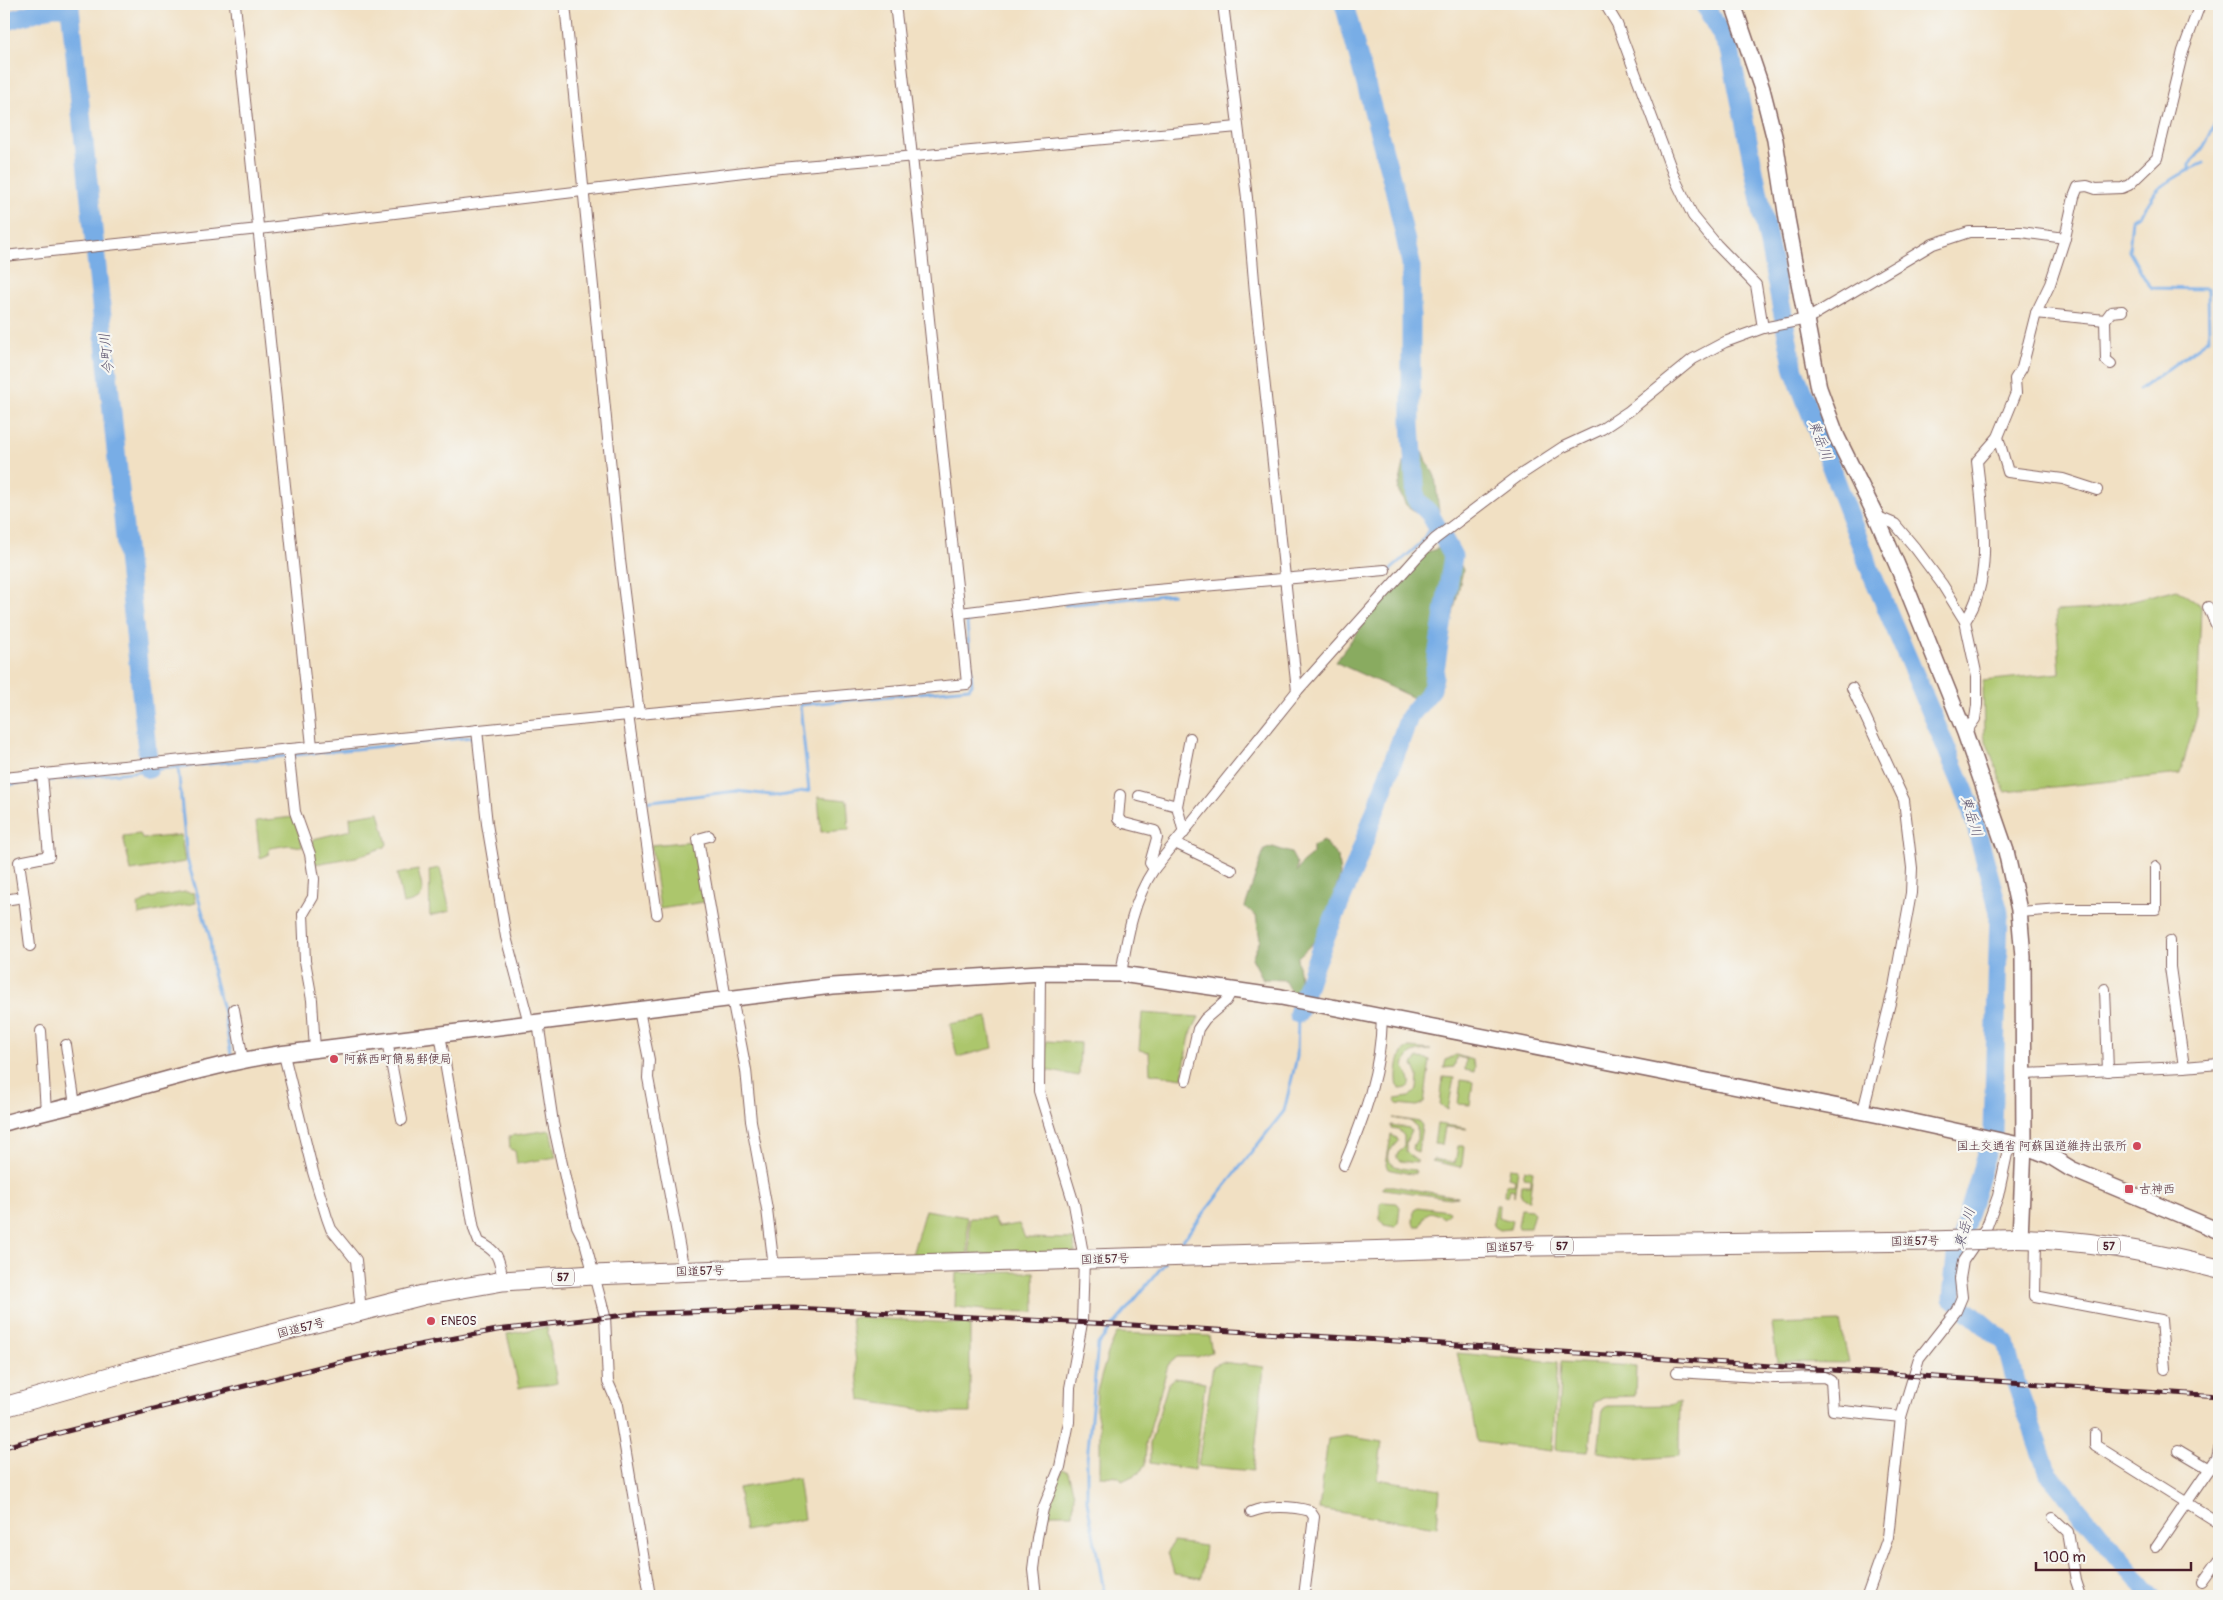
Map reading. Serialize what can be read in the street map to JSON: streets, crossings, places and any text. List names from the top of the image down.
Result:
{
  "streets": {
    "highway": ["国道57号", "57"]
  },
  "water": ["今町川", "東岳川"],
  "places": {
    "other": ["阿蘇西町簡易郵便局", "国土交通省 阿蘇国道維持出張所", "ENEOS"],
    "transit": ["古神西"]
  },
  "scale_bar": "100 m"
}
